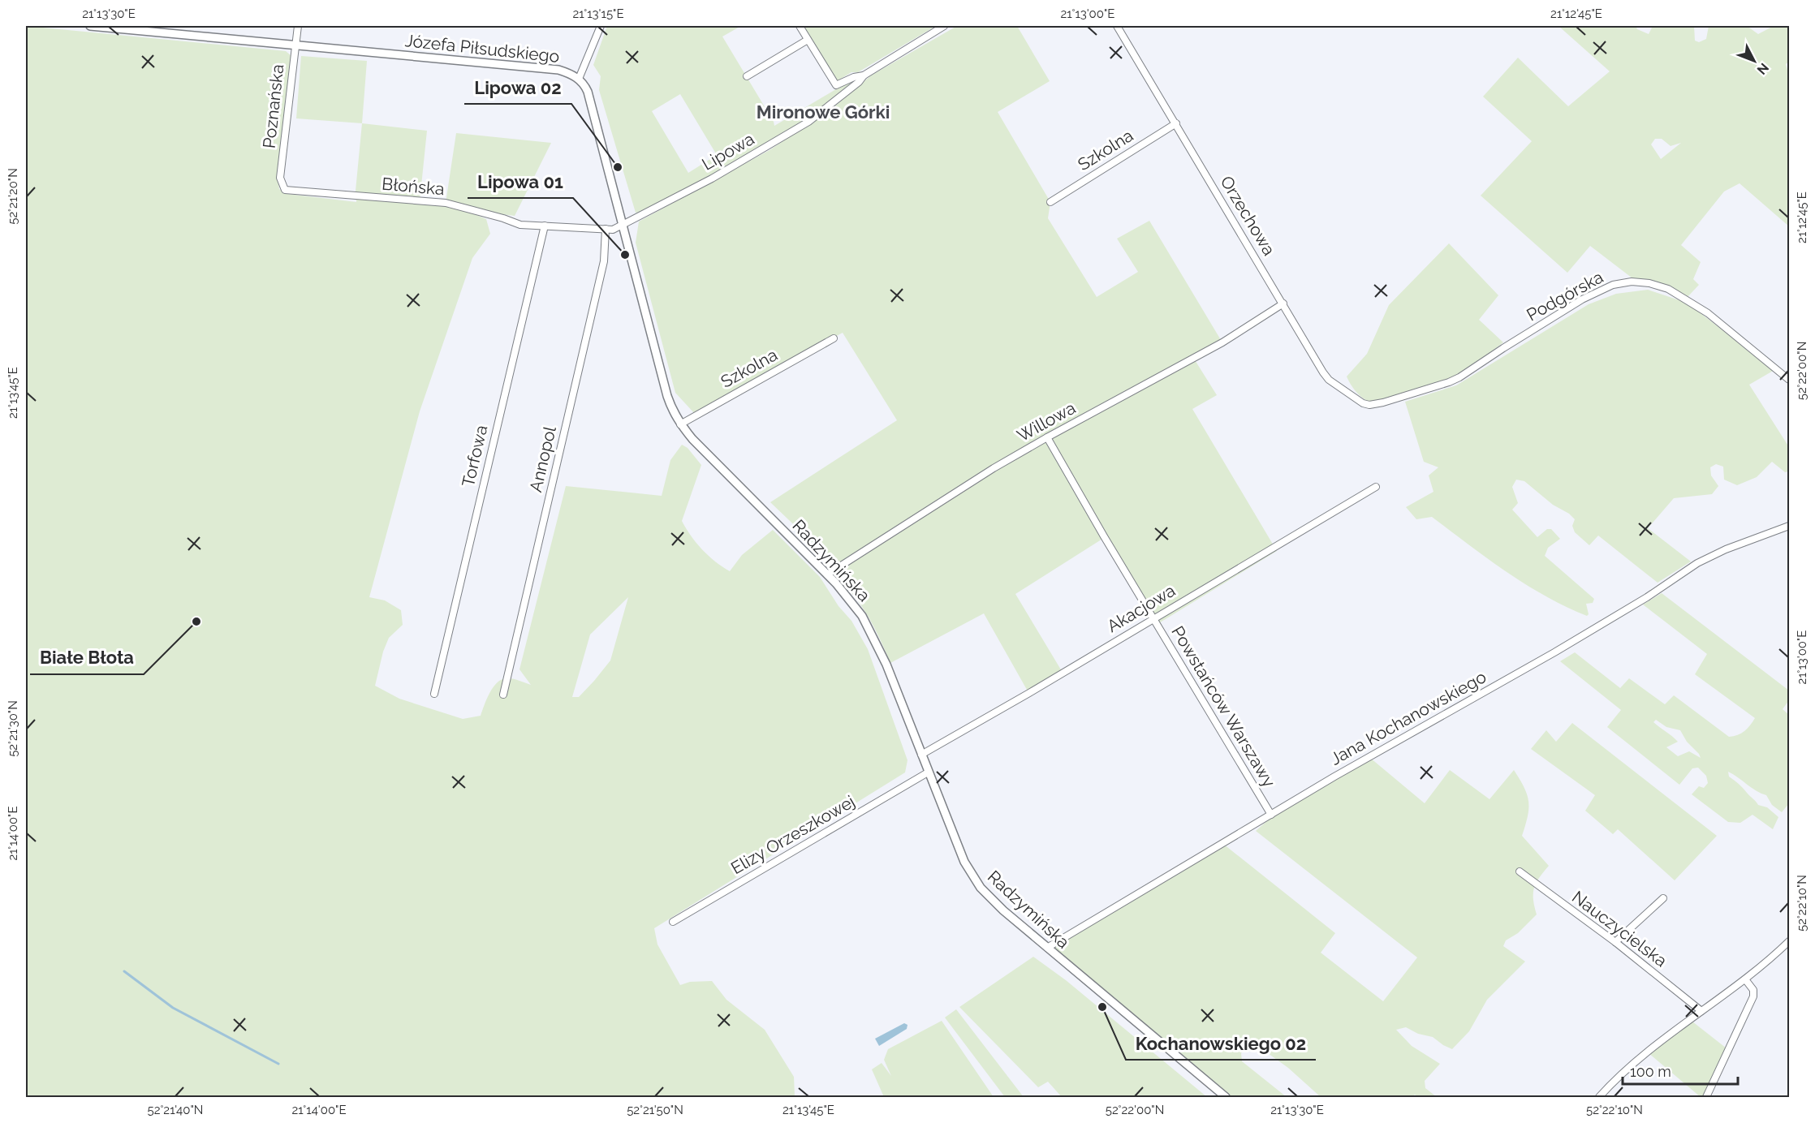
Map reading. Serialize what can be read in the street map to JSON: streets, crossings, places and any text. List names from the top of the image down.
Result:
{
  "streets": {
    "street": [
      "Józefa Piłsudskiego",
      "Poznańska",
      "Szkolna",
      "Lipowa",
      "Błońska",
      "Orzechowa",
      "Podgórska",
      "Willowa",
      "Torfowa",
      "Annopol",
      "Radzymińska",
      "Akacjowa",
      "Powstańców Warszawy",
      "Jana Kochanowskiego",
      "Elizy Orzeszkowej",
      "Nauczycielska"
    ]
  },
  "crossings": [
    ["Józefa Piłsudskiego", "Poznańska"],
    ["Józefa Piłsudskiego", "Radzymińska"],
    ["Poznańska", "Błońska"],
    ["Szkolna", "Orzechowa"],
    ["Szkolna", "Radzymińska"],
    ["Lipowa", "Błońska"],
    ["Lipowa", "Radzymińska"],
    ["Błońska", "Torfowa"],
    ["Błońska", "Annopol"],
    ["Błońska", "Radzymińska"],
    ["Orzechowa", "Podgórska"],
    ["Orzechowa", "Willowa"],
    ["Willowa", "Radzymińska"],
    ["Willowa", "Powstańców Warszawy"],
    ["Radzymińska", "Akacjowa"],
    ["Radzymińska", "Jana Kochanowskiego"],
    ["Radzymińska", "Elizy Orzeszkowej"],
    ["Akacjowa", "Powstańców Warszawy"],
    ["Powstańców Warszawy", "Jana Kochanowskiego"]
  ],
  "districts": ["Mironowe Górki"],
  "places": [
    "Lipowa 02",
    "Lipowa 01",
    "Białe Błota",
    "Kochanowskiego 02"
  ],
  "scale_bar": "100 m",
  "north": "bottom right",
  "coordinates": [
    "21°13'30\"E",
    "21°13'15\"E",
    "21°13'00\"E",
    "21°12'45\"E",
    "52°21'20\"N",
    "52°22'00\"N",
    "21°13'45\"E",
    "52°21'30\"N",
    "21°14'00\"E",
    "52°22'10\"N",
    "52°21'40\"N",
    "52°21'50\"N"
  ]
}
